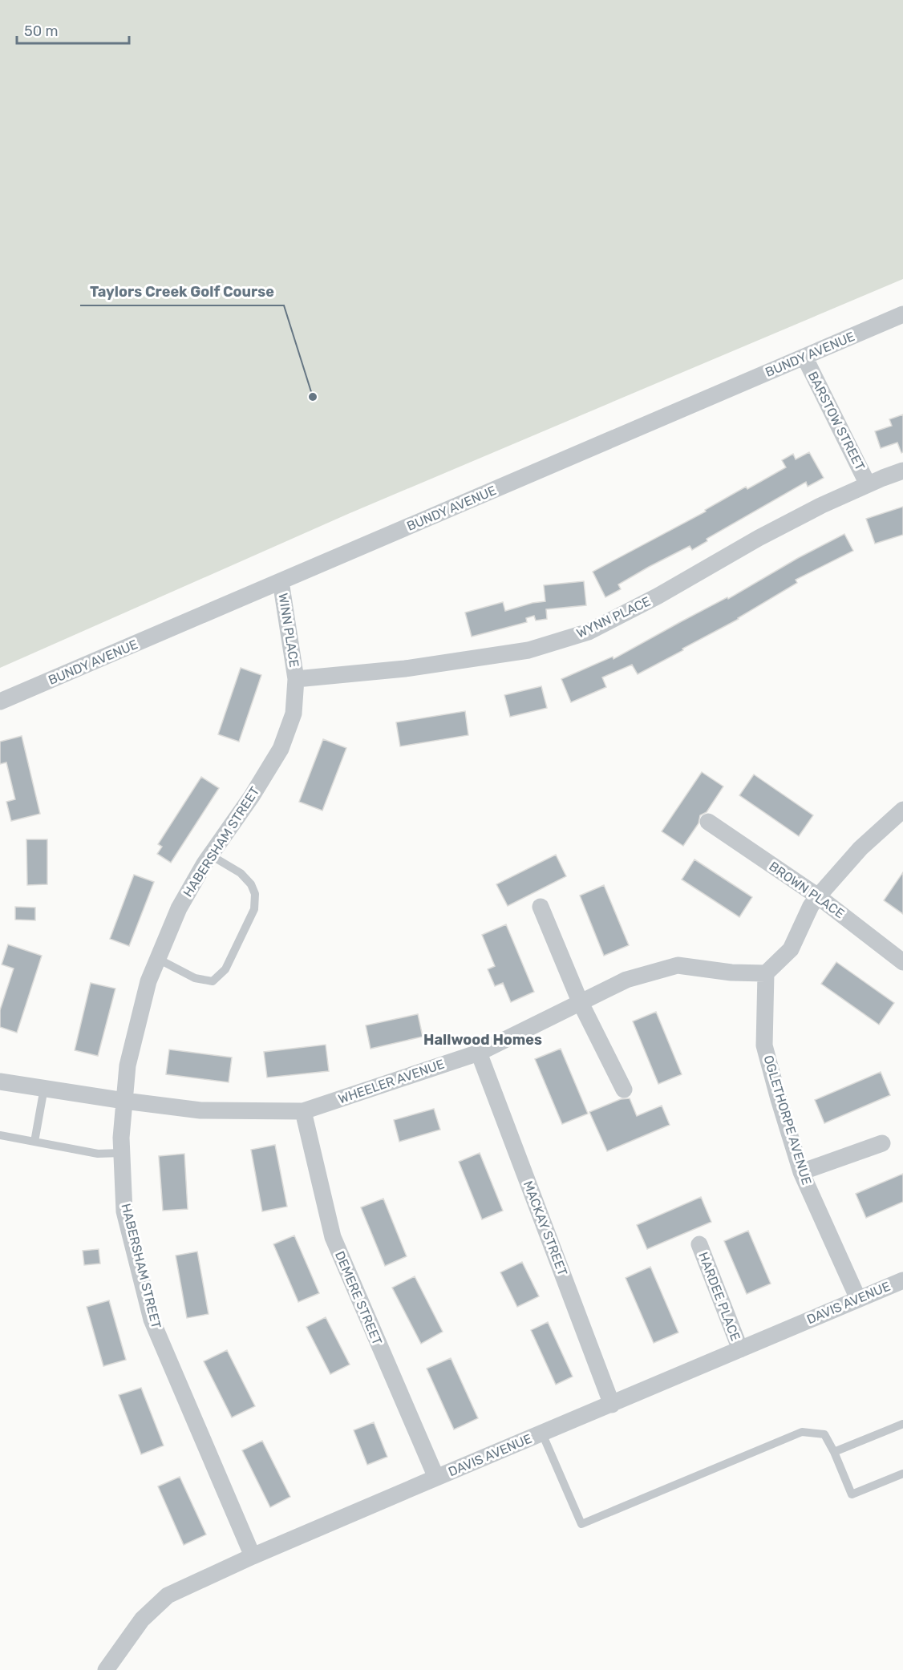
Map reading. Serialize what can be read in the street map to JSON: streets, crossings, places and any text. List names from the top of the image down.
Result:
{
  "streets": {
    "street": [
      "BUNDY AVENUE",
      "BARSTOW STREET",
      "WYNN PLACE",
      "WINN PLACE",
      "HABERSHAM STREET",
      "BROWN PLACE",
      "WHEELER AVENUE",
      "OGLETHORPE AVENUE",
      "MACKAY STREET",
      "HARDEE PLACE",
      "DEMERE STREET",
      "DAVIS AVENUE"
    ]
  },
  "crossings": [
    ["BUNDY AVENUE", "BARSTOW STREET"],
    ["BUNDY AVENUE", "WINN PLACE"],
    ["BARSTOW STREET", "WYNN PLACE"],
    ["WYNN PLACE", "WINN PLACE"],
    ["WYNN PLACE", "HABERSHAM STREET"],
    ["WINN PLACE", "HABERSHAM STREET"],
    ["HABERSHAM STREET", "WHEELER AVENUE"],
    ["HABERSHAM STREET", "DAVIS AVENUE"],
    ["WHEELER AVENUE", "OGLETHORPE AVENUE"],
    ["WHEELER AVENUE", "MACKAY STREET"],
    ["WHEELER AVENUE", "DEMERE STREET"],
    ["OGLETHORPE AVENUE", "DAVIS AVENUE"],
    ["MACKAY STREET", "DAVIS AVENUE"],
    ["HARDEE PLACE", "DAVIS AVENUE"],
    ["DEMERE STREET", "DAVIS AVENUE"]
  ],
  "districts": ["Hallwood Homes"],
  "places": ["Taylors Creek Golf Course"],
  "scale_bar": "50 m"
}
